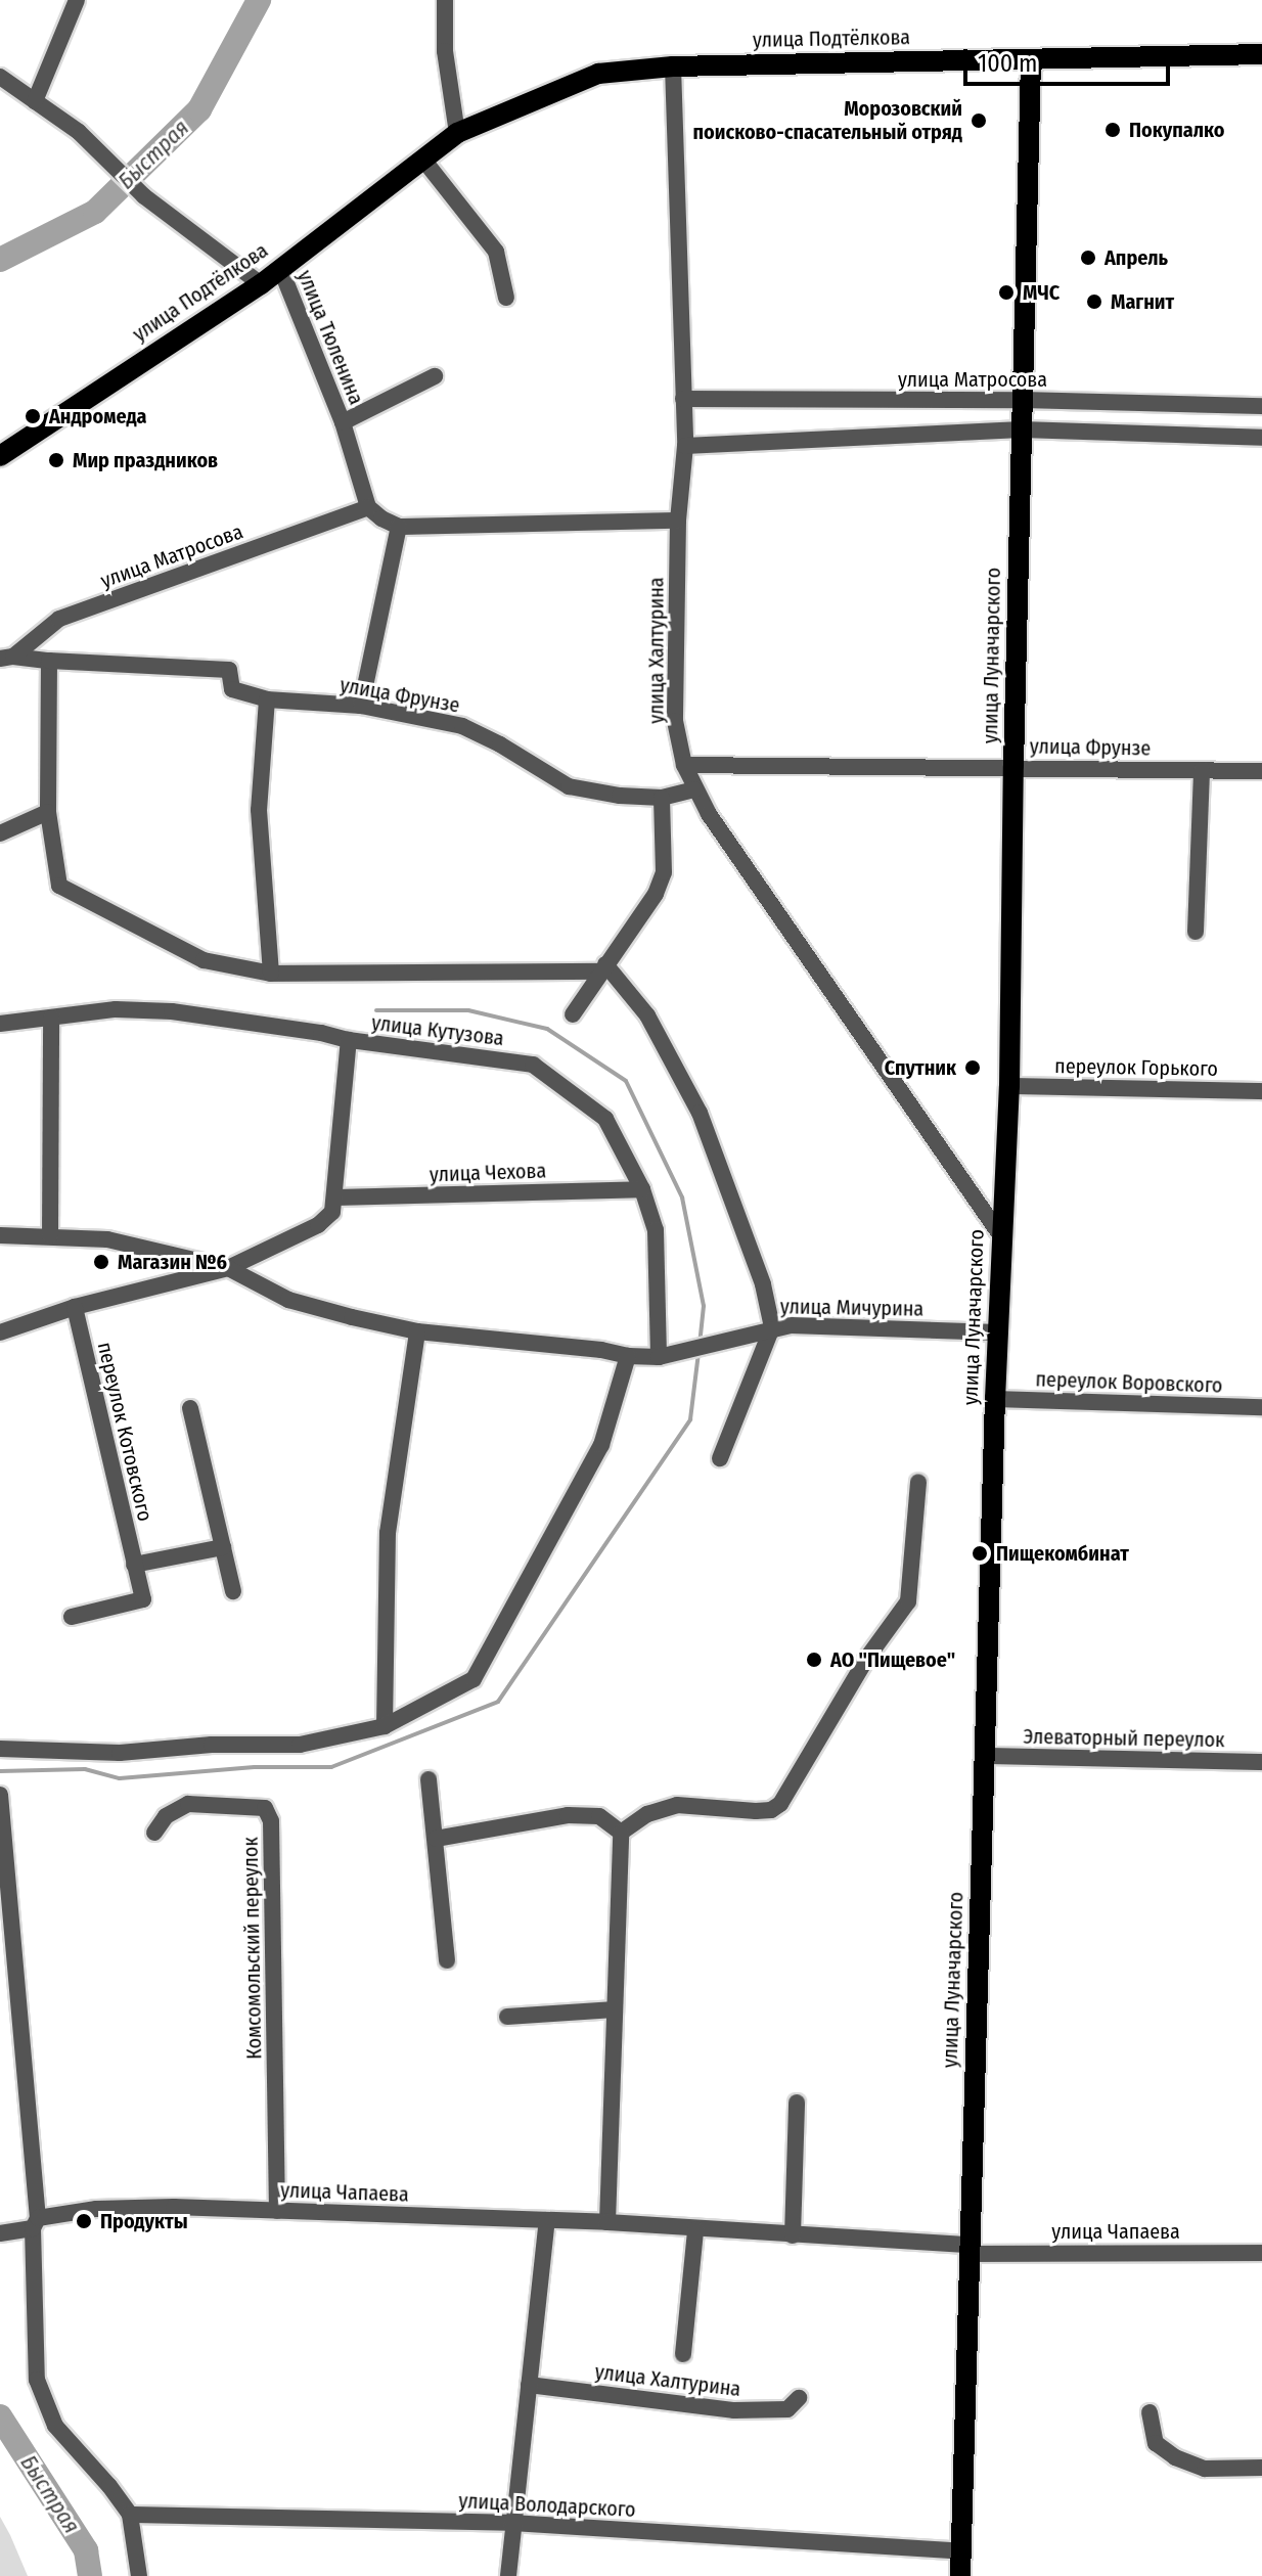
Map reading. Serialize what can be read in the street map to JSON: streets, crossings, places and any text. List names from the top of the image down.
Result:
{
  "streets": {
    "main road": ["улица Подтёлкова", "улица Луначарского"],
    "street": [
      "улица Тюленина",
      "улица Матросова",
      "улица Халтурина",
      "улица Фрунзе",
      "улица Кутузова",
      "переулок Горького",
      "улица Чехова",
      "улица Мичурина",
      "переулок Воровского",
      "переулок Котовского",
      "Элеваторный переулок",
      "Комсомольский переулок",
      "улица Чапаева",
      "улица Володарского"
    ]
  },
  "crossings": [
    ["улица Подтёлкова", "улица Тюленина"],
    ["улица Подтёлкова", "улица Халтурина"],
    ["улица Подтёлкова", "улица Луначарского"],
    ["улица Тюленина", "улица Матросова"],
    ["улица Матросова", "улица Халтурина"],
    ["улица Матросова", "улица Луначарского"],
    ["улица Халтурина", "улица Луначарского"],
    ["улица Халтурина", "улица Фрунзе"],
    ["улица Луначарского", "улица Фрунзе"],
    ["улица Луначарского", "переулок Горького"],
    ["улица Луначарского", "улица Мичурина"],
    ["улица Луначарского", "переулок Воровского"],
    ["улица Луначарского", "Элеваторный переулок"],
    ["улица Луначарского", "улица Чапаева"],
    ["улица Луначарского", "улица Володарского"],
    ["улица Кутузова", "улица Чехова"],
    ["улица Кутузова", "улица Мичурина"],
    ["Комсомольский переулок", "улица Чапаева"]
  ],
  "water": ["Быстрая"],
  "places": [
    "Морозовский поисково-спасательный отряд",
    "Покупалко",
    "Апрель",
    "МЧС",
    "Магнит",
    "Андромеда",
    "Мир праздников",
    "Спутник",
    "Магазин №6",
    "Пищекомбинат",
    "АО \"Пищевое\"",
    "Продукты"
  ],
  "scale_bar": "100 m"
}
